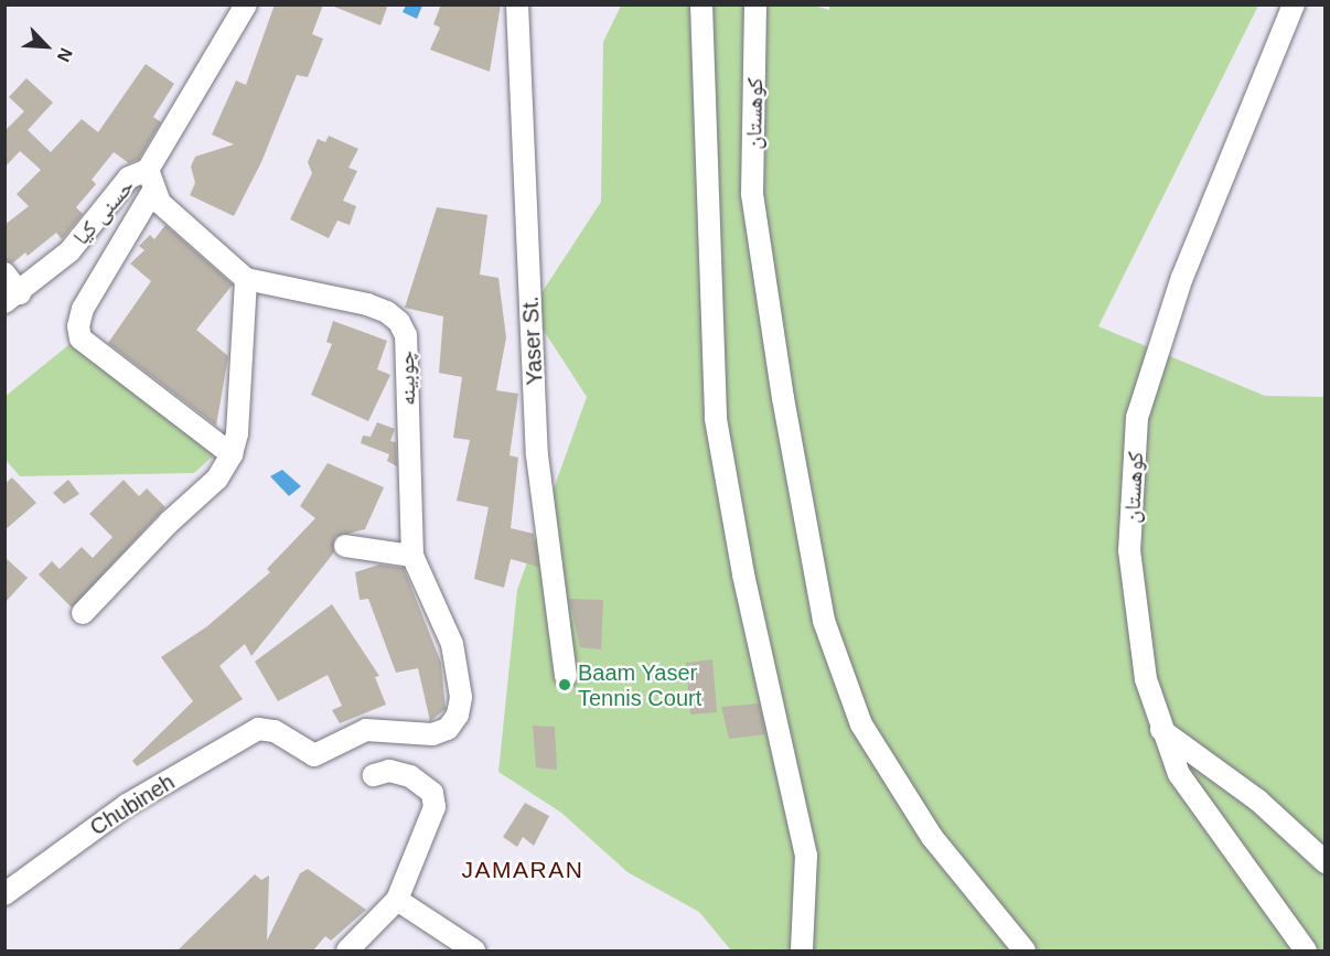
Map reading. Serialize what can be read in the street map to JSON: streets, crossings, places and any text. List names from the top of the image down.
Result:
{
  "streets": {
    "street": [
      "کوهستان",
      "حسنی کیا",
      "Yaser St.",
      "چوبینه"
    ]
  },
  "crossings": [
    ["حسنی کیا", "چوبینه"]
  ],
  "districts": ["JAMARAN"],
  "places": ["Baam Yaser Tennis Court"],
  "north": "bottom right"
}
